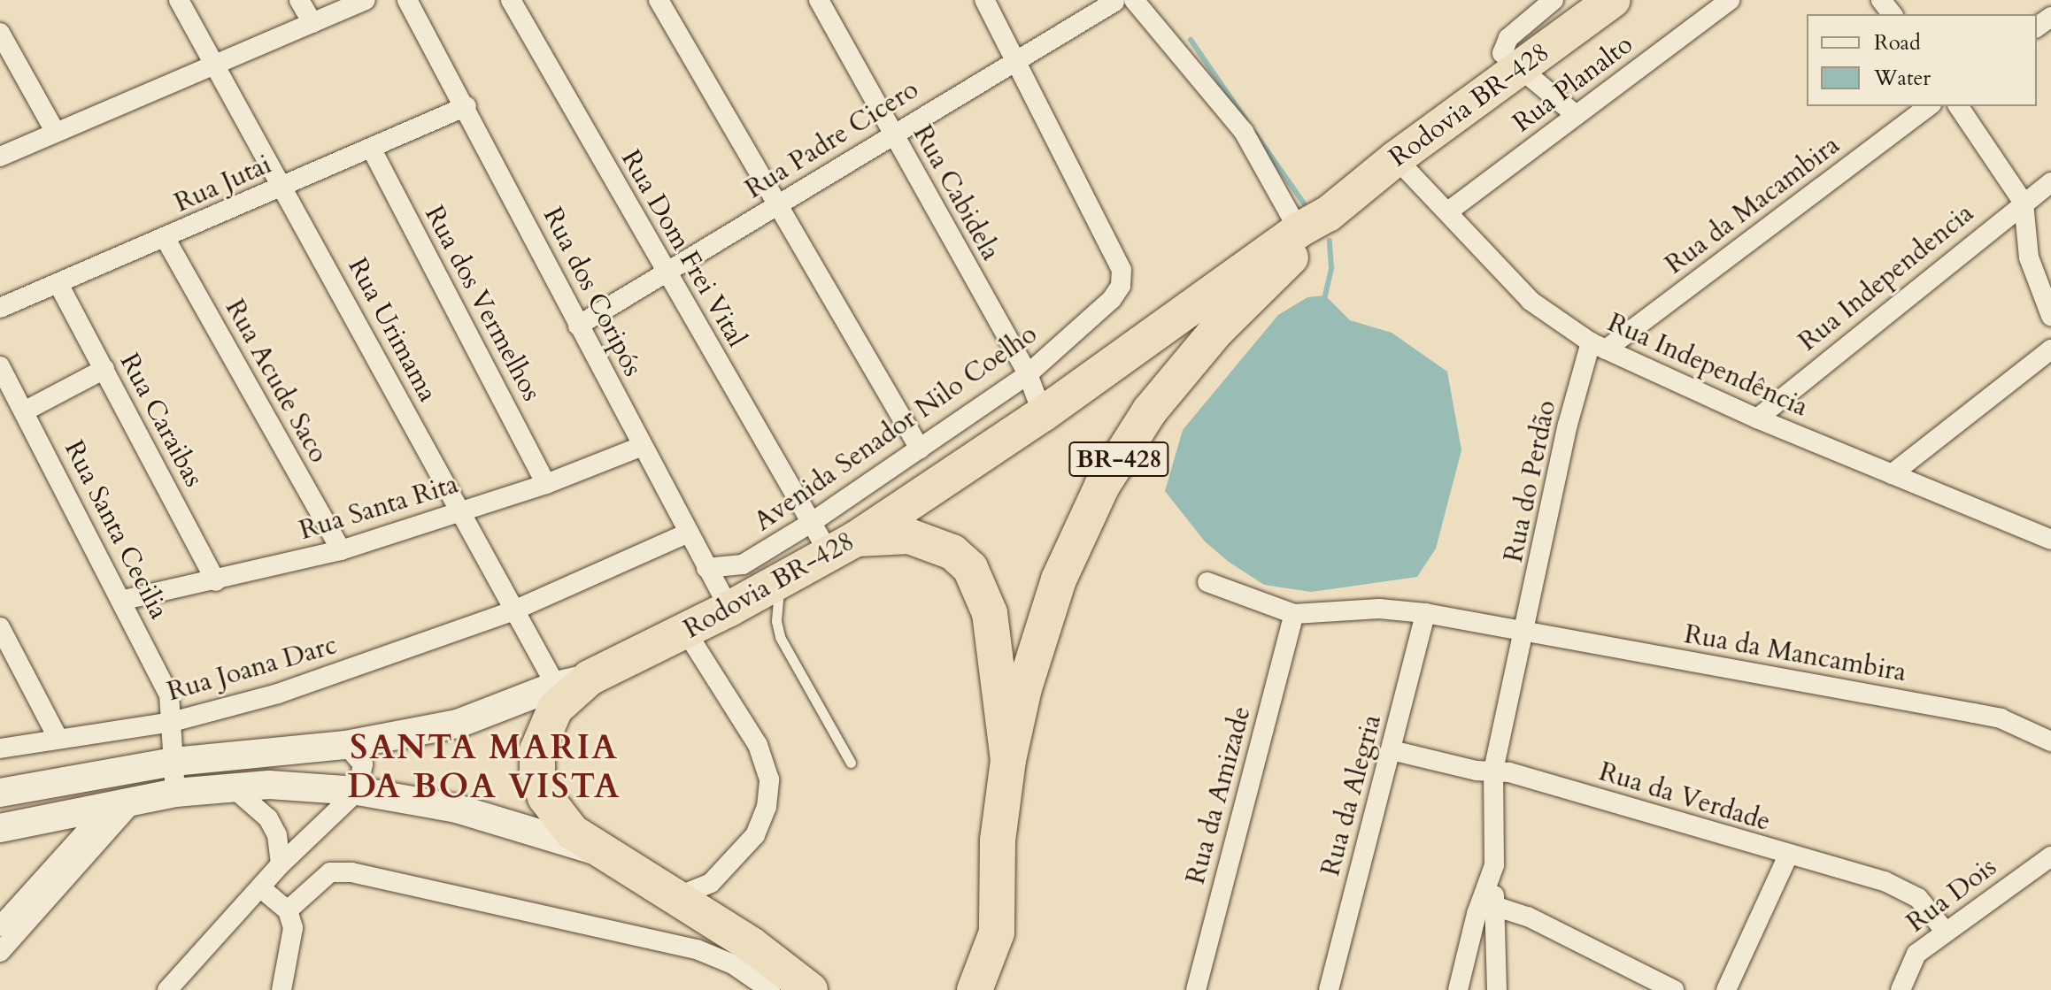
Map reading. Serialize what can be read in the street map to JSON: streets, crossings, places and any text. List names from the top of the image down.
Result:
{
  "streets": {
    "highway": ["Rodovia BR-428", "BR-428"],
    "street": [
      "Rua Planalto",
      "Rua Padre Cicero",
      "Rua Jutai",
      "Rua Cabidela",
      "Rua da Macambira",
      "Rua Dom Frei Vital",
      "Rua Independencia",
      "Rua dos Coripós",
      "Rua dos Vermelhos",
      "Rua Urimama",
      "Rua Independência",
      "Rua Acude Saco",
      "Rua Caraibas",
      "Avenida Senador Nilo Coelho",
      "Rua do Perdão",
      "Rua Santa Rita",
      "Rua Santa Cecilia",
      "Rua da Mancambira",
      "Rua Joana Darc",
      "Rua da Amizade",
      "Rua da Alegria",
      "Rua da Verdade",
      "Rua Dois"
    ]
  },
  "crossings": [
    ["Rua Planalto", "Rua Independência"],
    ["Rodovia BR-428", "Rua Cabidela"],
    ["Rodovia BR-428", "Rua Dom Frei Vital"],
    ["Rodovia BR-428", "Rua dos Coripós"],
    ["Rodovia BR-428", "Rua Urimama"],
    ["Rodovia BR-428", "Rua Independência"],
    ["Rodovia BR-428", "BR-428"],
    ["Rua Padre Cicero", "Rua Cabidela"],
    ["Rua Padre Cicero", "Rua Dom Frei Vital"],
    ["Rua Padre Cicero", "Rua dos Coripós"],
    ["Rua Padre Cicero", "Avenida Senador Nilo Coelho"],
    ["Rua Jutai", "Rua dos Coripós"],
    ["Rua Jutai", "Rua dos Vermelhos"],
    ["Rua Jutai", "Rua Urimama"],
    ["Rua Jutai", "Rua Acude Saco"],
    ["Rua Jutai", "Rua Caraibas"],
    ["Rua Cabidela", "Avenida Senador Nilo Coelho"],
    ["Rua da Macambira", "Rua Independência"],
    ["Rua da Macambira", "Rua do Perdão"],
    ["Rua Dom Frei Vital", "Avenida Senador Nilo Coelho"],
    ["Rua Independencia", "Rua Independência"],
    ["Rua dos Coripós", "Avenida Senador Nilo Coelho"],
    ["Rua dos Coripós", "Rua Santa Rita"],
    ["Rua dos Vermelhos", "Rua Santa Rita"],
    ["Rua Urimama", "Rua Santa Rita"],
    ["Rua Urimama", "Rua Joana Darc"],
    ["Rua Independência", "Rua do Perdão"],
    ["Rua Acude Saco", "Rua Santa Rita"],
    ["Rua Caraibas", "Rua Santa Rita"],
    ["Rua do Perdão", "Rua da Mancambira"],
    ["Rua do Perdão", "Rua da Verdade"],
    ["Rua Santa Rita", "Rua Santa Cecilia"],
    ["Rua Santa Cecilia", "Rua Joana Darc"],
    ["Rua da Mancambira", "Rua da Amizade"],
    ["Rua da Mancambira", "Rua da Alegria"],
    ["Rua da Alegria", "Rua da Verdade"],
    ["Rua da Verdade", "Rua Dois"]
  ],
  "districts": ["SANTA MARIA DA BOA VISTA"],
  "legend": ["Road", "Water"]
}
